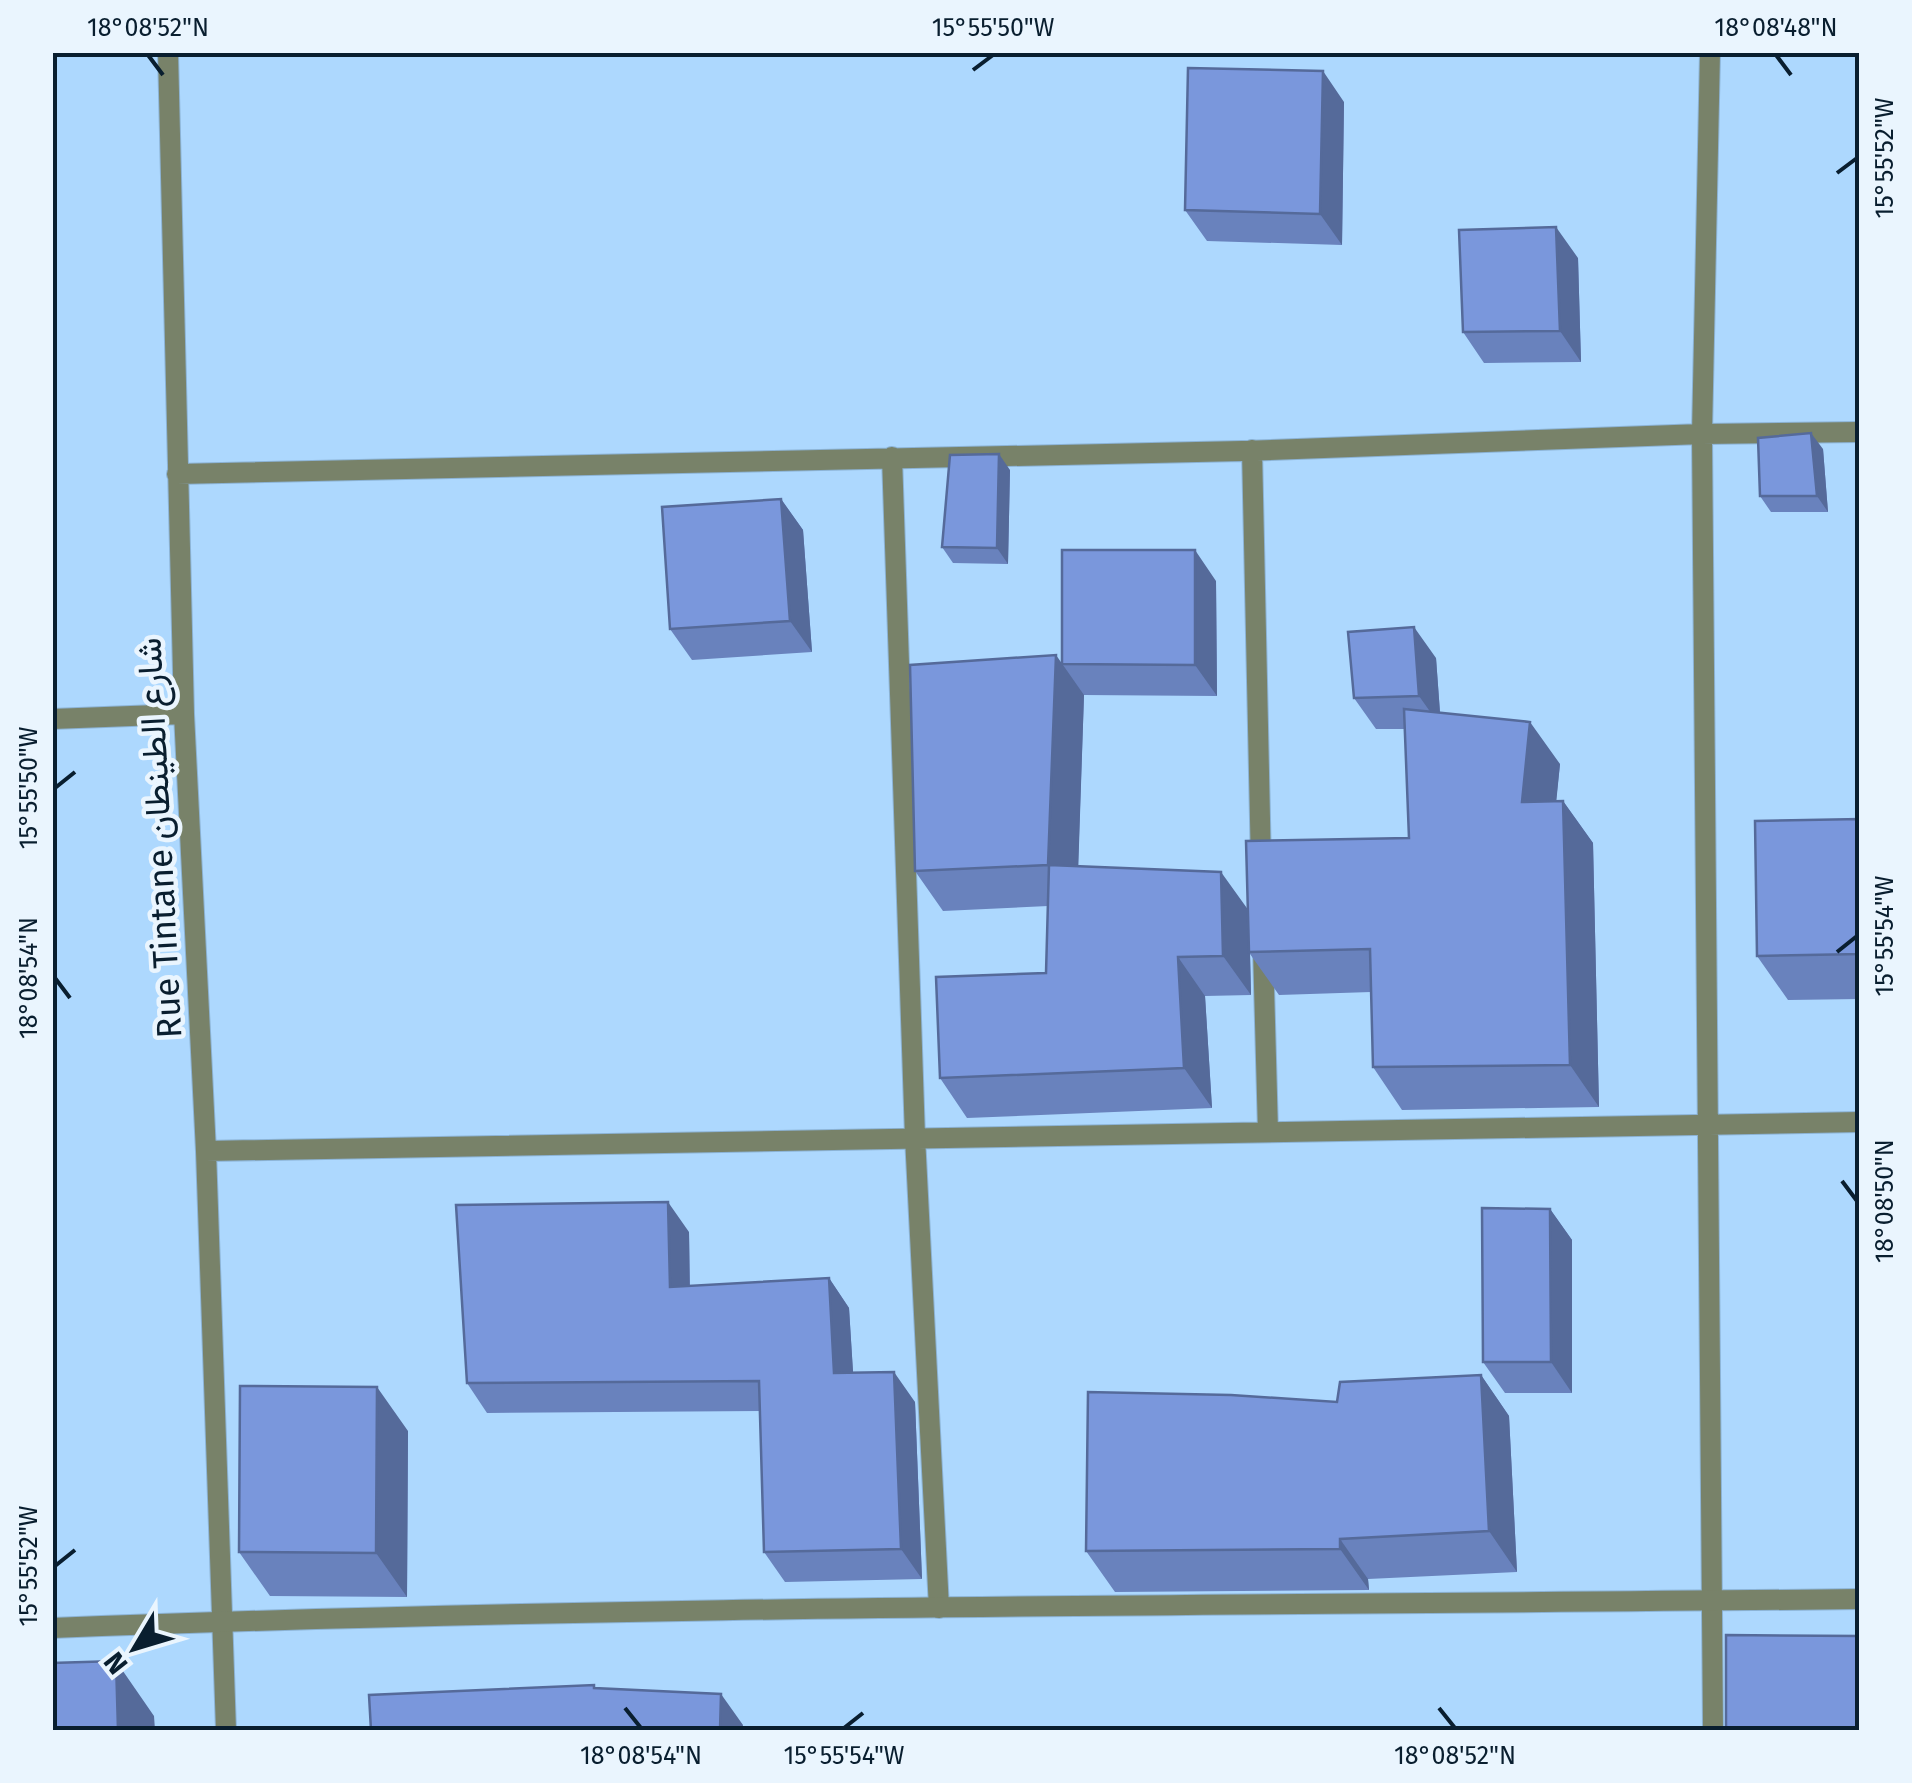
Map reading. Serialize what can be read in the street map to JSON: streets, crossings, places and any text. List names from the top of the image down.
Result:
{
  "streets": {
    "street": ["Rue Tintane شارع الطينطان"]
  },
  "north": "bottom left",
  "coordinates": [
    "18°08'52\"N",
    "15°55'50\"W",
    "18°08'48\"N",
    "15°55'52\"W",
    "15°55'54\"W",
    "18°08'54\"N",
    "18°08'50\"N"
  ]
}
